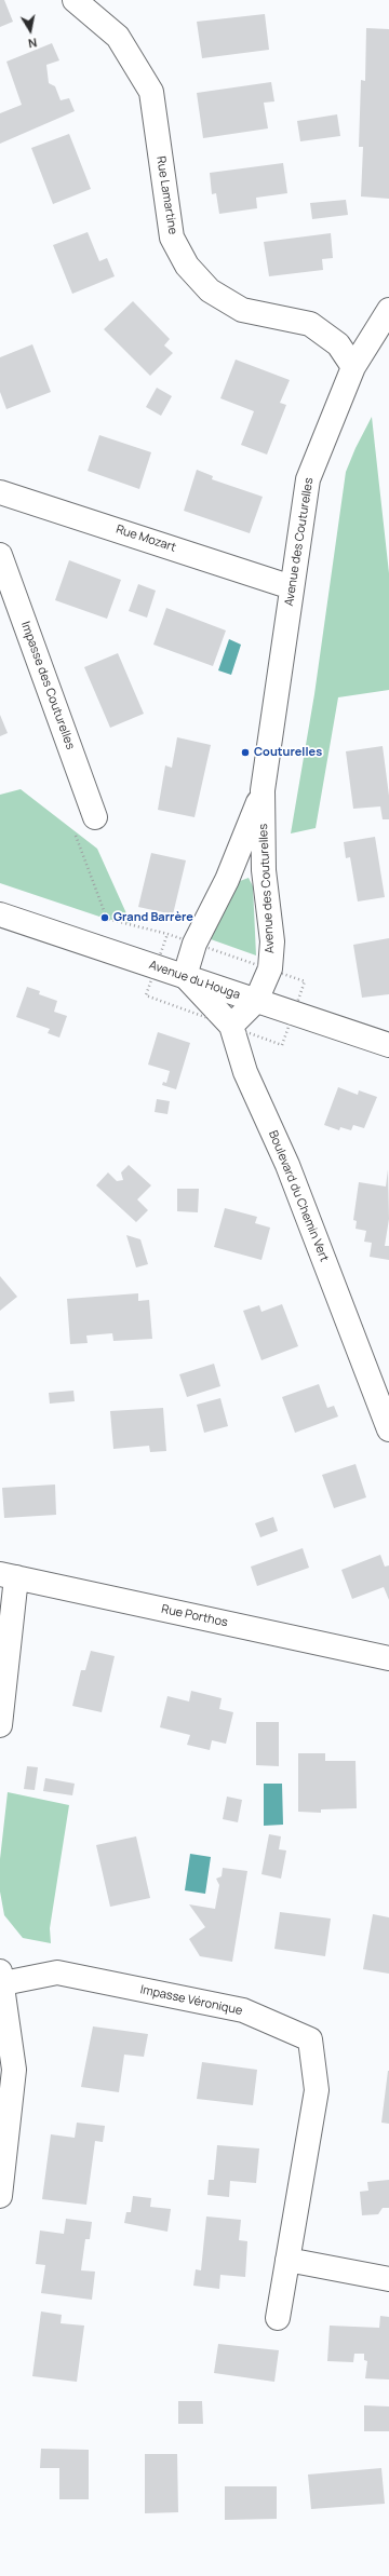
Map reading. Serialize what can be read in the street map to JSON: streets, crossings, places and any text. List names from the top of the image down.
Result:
{
  "streets": {
    "street": [
      "Rue Lamartine",
      "Rue Mozart",
      "Avenue des Couturelles",
      "Impasse des Couturelles",
      "Avenue du Houga",
      "Boulevard du Chemin Vert",
      "Rue Porthos",
      "Impasse Véronique"
    ]
  },
  "crossings": [
    ["Rue Lamartine", "Avenue des Couturelles"],
    ["Rue Mozart", "Avenue des Couturelles"],
    ["Avenue des Couturelles", "Avenue du Houga"],
    ["Avenue des Couturelles", "Boulevard du Chemin Vert"],
    ["Avenue du Houga", "Boulevard du Chemin Vert"]
  ],
  "places": ["Couturelles", "Grand Barrère"],
  "north": "bottom"
}
